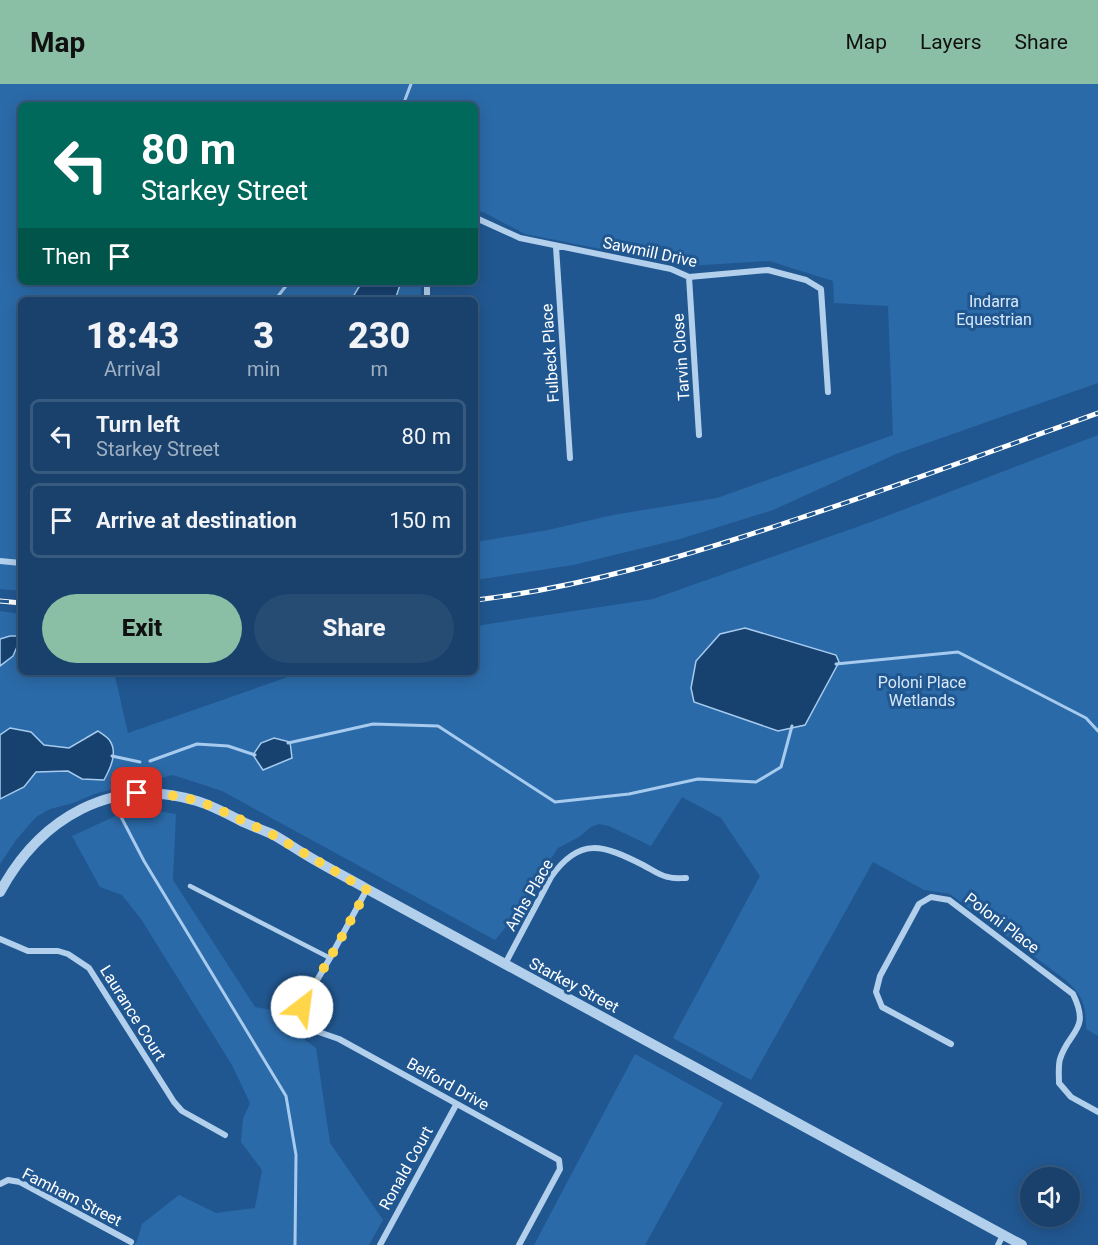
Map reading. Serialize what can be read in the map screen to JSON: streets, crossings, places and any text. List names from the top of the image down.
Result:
{
  "streets": {
    "street": [
      "Sawmill Drive",
      "Fulbeck Place",
      "Tarvin Close",
      "Anhs Place",
      "Poloni Place",
      "Starkey Street",
      "Laurance Court",
      "Belford Drive",
      "Ronald Court",
      "Famham Street"
    ]
  },
  "crossings": [
    ["Sawmill Drive", "Fulbeck Place"],
    ["Sawmill Drive", "Tarvin Close"],
    ["Anhs Place", "Starkey Street"],
    ["Starkey Street", "Belford Drive"],
    ["Belford Drive", "Ronald Court"]
  ],
  "parks": ["Indarra Equestrian", "Poloni Place Wetlands"],
  "page": {
    "header": "Map",
    "nav": ["Map", "Layers", "Share"],
    "turn": ["80 m", "Starkey Street"],
    "then": "Then",
    "eta": [
      "18:43",
      "Arrival",
      "3",
      "min",
      "230",
      "m"
    ],
    "list": [
      {
        "name": "Turn left",
        "note": "Starkey Street",
        "value": "80 m"
      },
      {
        "name": "Arrive at destination",
        "value": "150 m"
      }
    ],
    "buttons": ["Exit", "Share"]
  }
}
